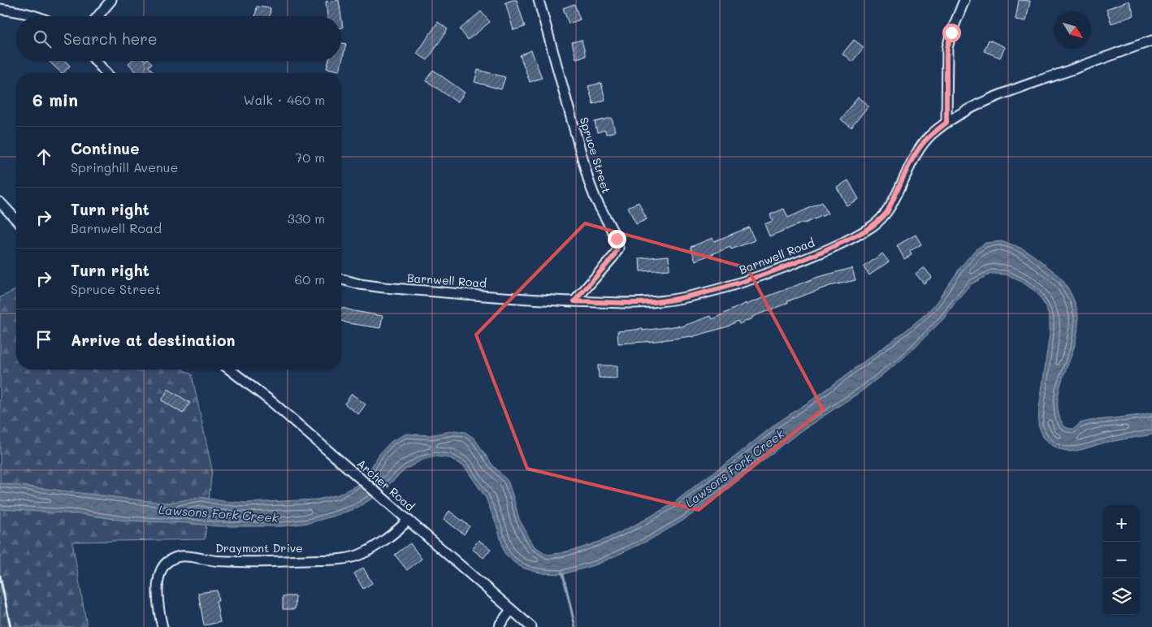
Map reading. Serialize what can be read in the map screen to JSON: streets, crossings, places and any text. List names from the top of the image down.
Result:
{
  "streets": {
    "street": [
      "Spruce Street",
      "Barnwell Road",
      "Archer Road",
      "Draymont Drive"
    ]
  },
  "crossings": [
    ["Spruce Street", "Barnwell Road"],
    ["Archer Road", "Draymont Drive"]
  ],
  "water": ["Lawsons Fork Creek"],
  "north": "bottom right",
  "page": {
    "search": "Search here",
    "heading": ["6 min", "Walk · 460 m"],
    "list": [
      ["Continue", "Springhill Avenue", "70 m"],
      ["Turn right", "Barnwell Road", "330 m"],
      ["Turn right", "Spruce Street", "60 m"],
      "Arrive at destination"
    ],
    "map_buttons": ["+", "−"]
  }
}
